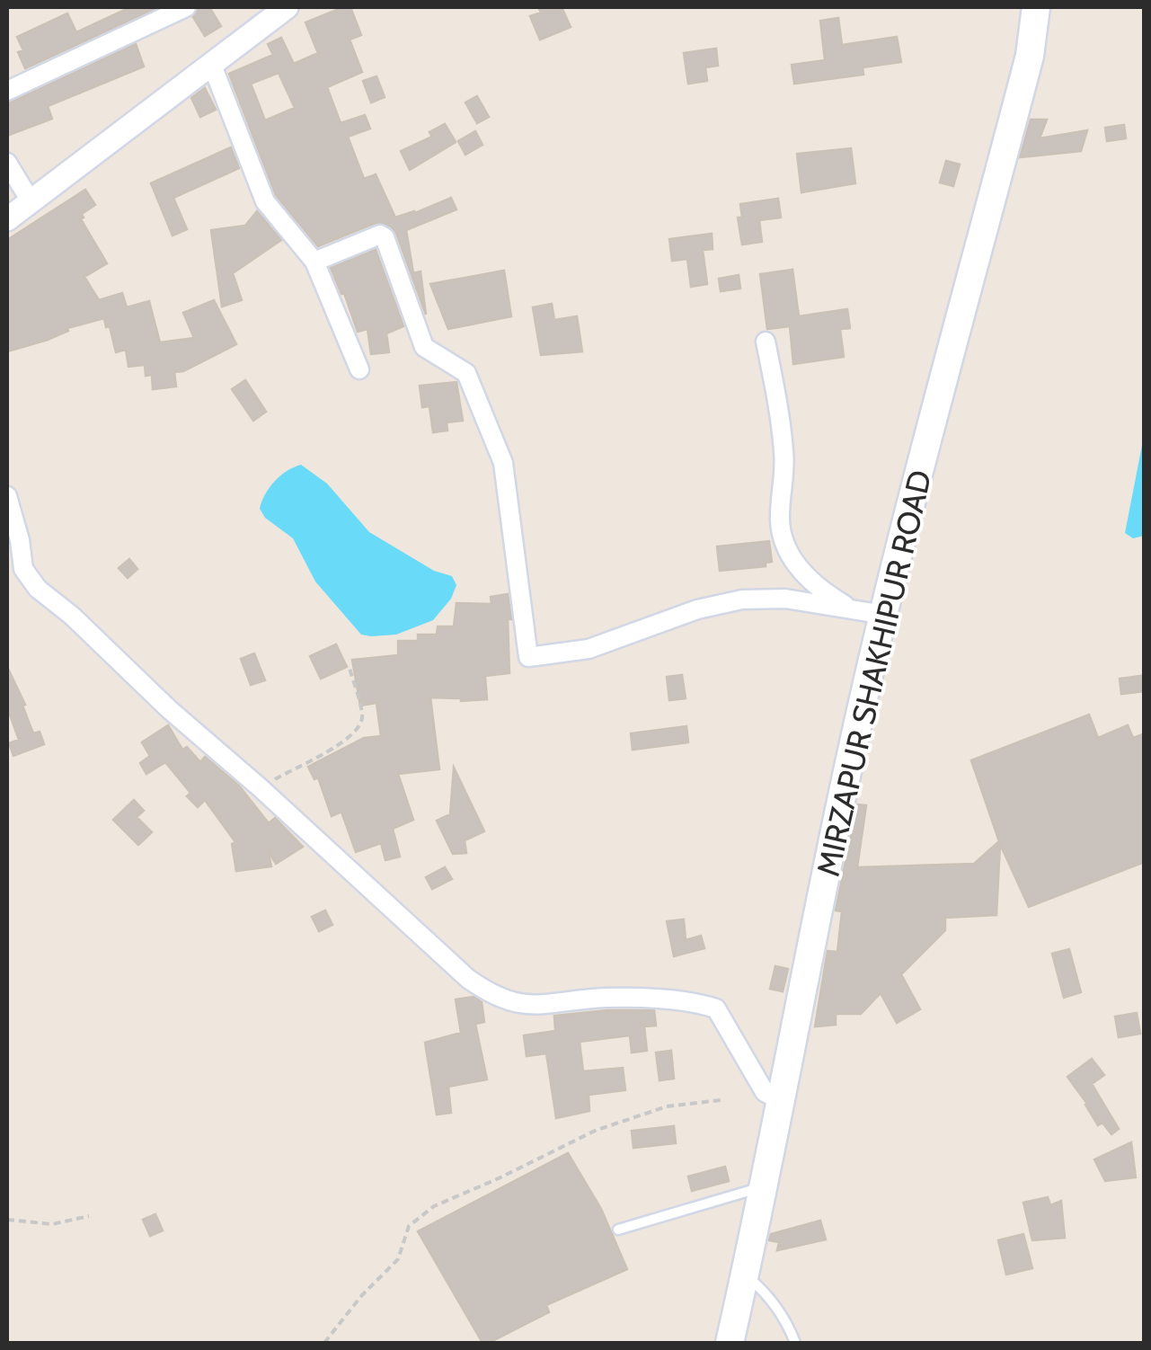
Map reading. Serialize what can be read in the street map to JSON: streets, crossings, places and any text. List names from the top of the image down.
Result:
{
  "streets": {
    "main road": ["MIRZAPUR SHAKHIPUR ROAD"]
  }
}
